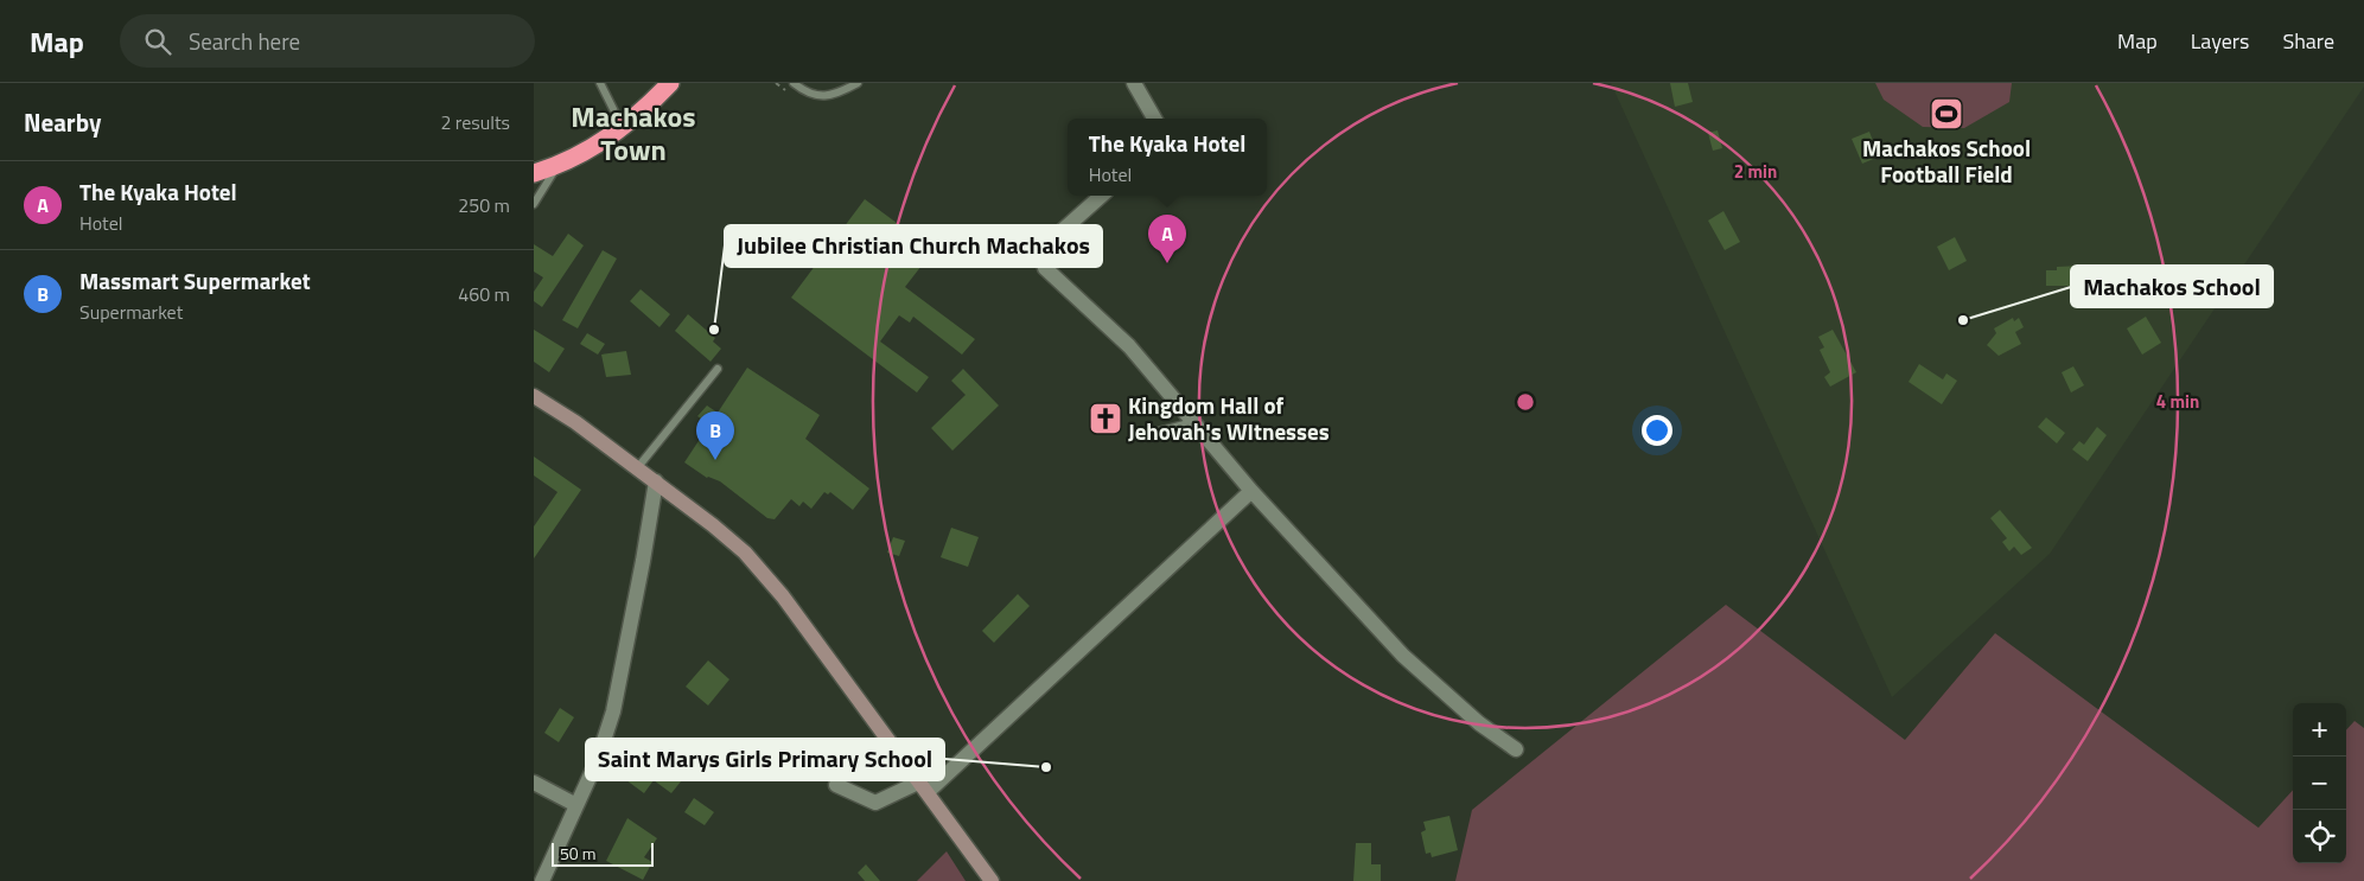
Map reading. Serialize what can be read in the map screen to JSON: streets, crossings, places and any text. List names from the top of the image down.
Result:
{
  "districts": ["Machakos Town"],
  "places": {
    "sports": ["Machakos School Football Field"],
    "other": ["Machakos School", "Jubilee Christian Church Machakos", "Saint Marys Girls Primary School"],
    "church": ["Kingdom Hall of Jehovah's WItnesses"]
  },
  "scale_bar": "50 m",
  "page": {
    "header": "Map",
    "search": "Search here",
    "nav": ["Map", "Layers", "Share"],
    "heading": ["Nearby", "2 results"],
    "popup": ["The Kyaka Hotel", "Hotel"],
    "list": [
      {
        "mark": "A",
        "name": "The Kyaka Hotel",
        "note": "Hotel",
        "value": "250 m"
      },
      {
        "mark": "B",
        "name": "Massmart Supermarket",
        "note": "Supermarket",
        "value": "460 m"
      }
    ],
    "pins": ["A", "B"],
    "map_buttons": ["+", "−"],
    "scale": "50 m"
  },
  "rings": ["2 min", "4 min"]
}
